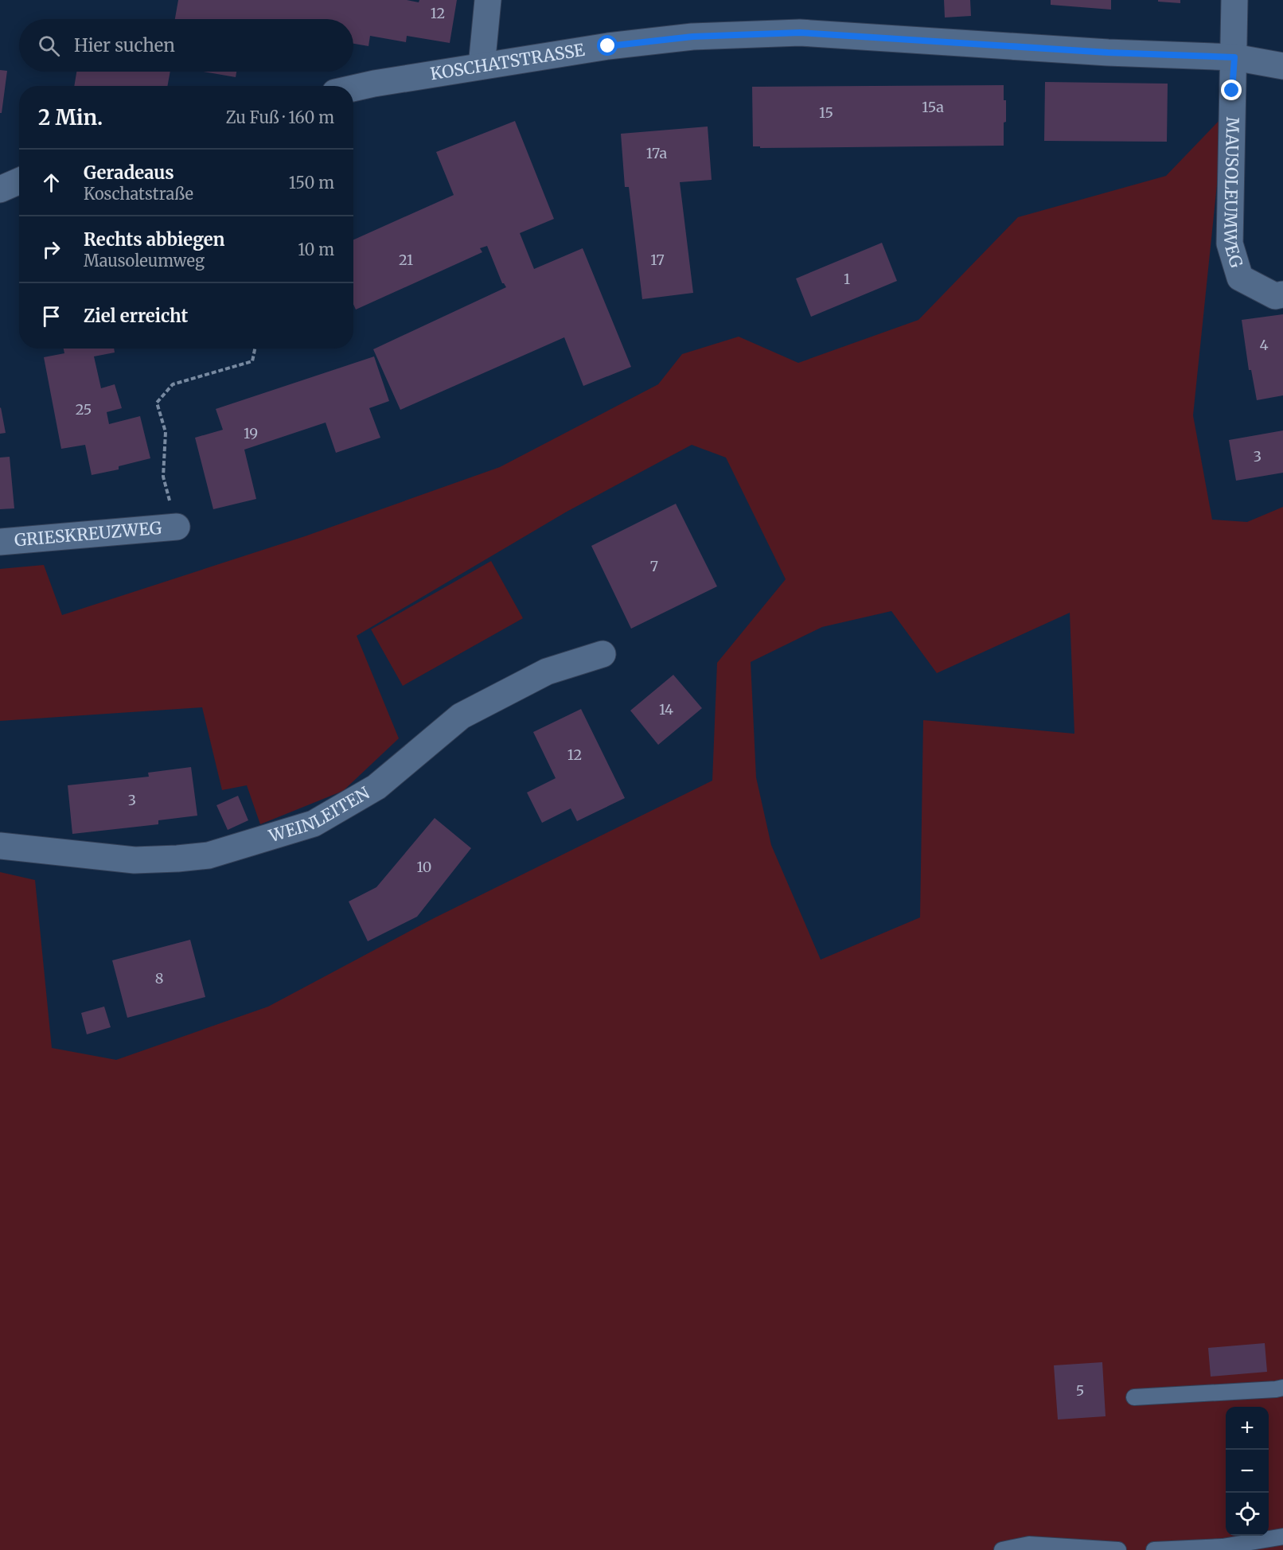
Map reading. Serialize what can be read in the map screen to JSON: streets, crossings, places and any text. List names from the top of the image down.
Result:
{
  "streets": {
    "street": [
      "KOSCHATSTRASSE",
      "MAUSOLEUMWEG",
      "GRIESKREUZWEG",
      "WEINLEITEN"
    ]
  },
  "crossings": [
    ["KOSCHATSTRASSE", "MAUSOLEUMWEG"]
  ],
  "house_numbers": [
    "12",
    "15a",
    "15",
    "17a",
    "21",
    "17",
    "1",
    "4",
    "25",
    "19",
    "3",
    "7",
    "14",
    "12",
    "3",
    "10",
    "8",
    "5"
  ],
  "page": {
    "search": "Hier suchen",
    "heading": ["2 Min.", "Zu Fuß · 160 m"],
    "list": [
      ["Geradeaus", "Koschatstraße", "150 m"],
      ["Rechts abbiegen", "Mausoleumweg", "10 m"],
      "Ziel erreicht"
    ],
    "map_buttons": ["+", "−"]
  }
}
